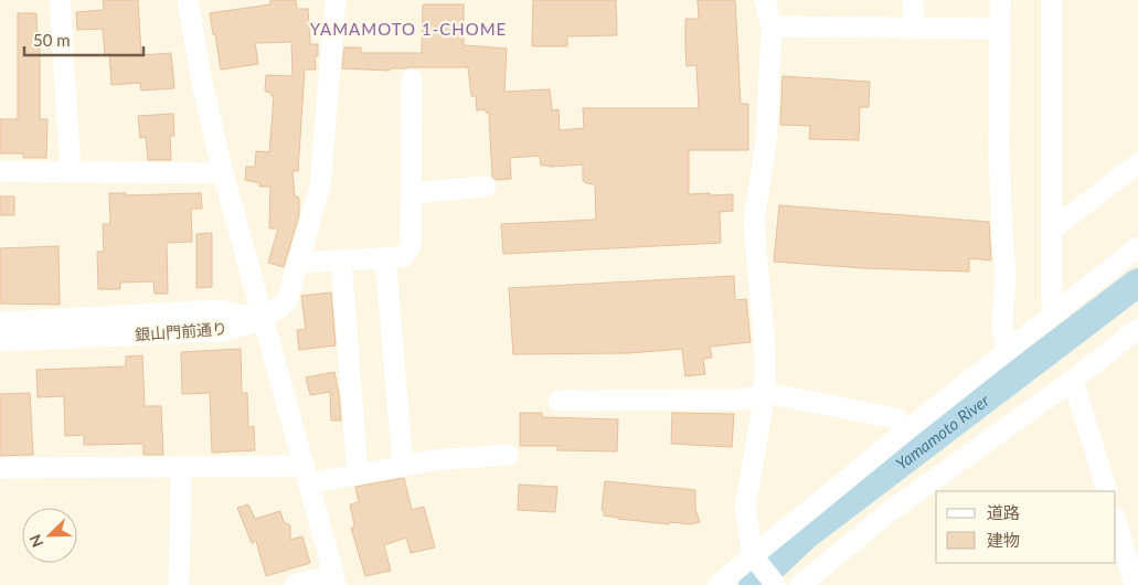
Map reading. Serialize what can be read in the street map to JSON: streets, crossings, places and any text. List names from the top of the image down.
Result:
{
  "streets": {
    "street": ["銀山門前通り"]
  },
  "districts": ["YAMAMOTO 1-CHOME"],
  "water": ["Yamamoto River"],
  "legend": ["道路", "建物"],
  "scale_bar": "50 m",
  "north": "bottom left"
}
